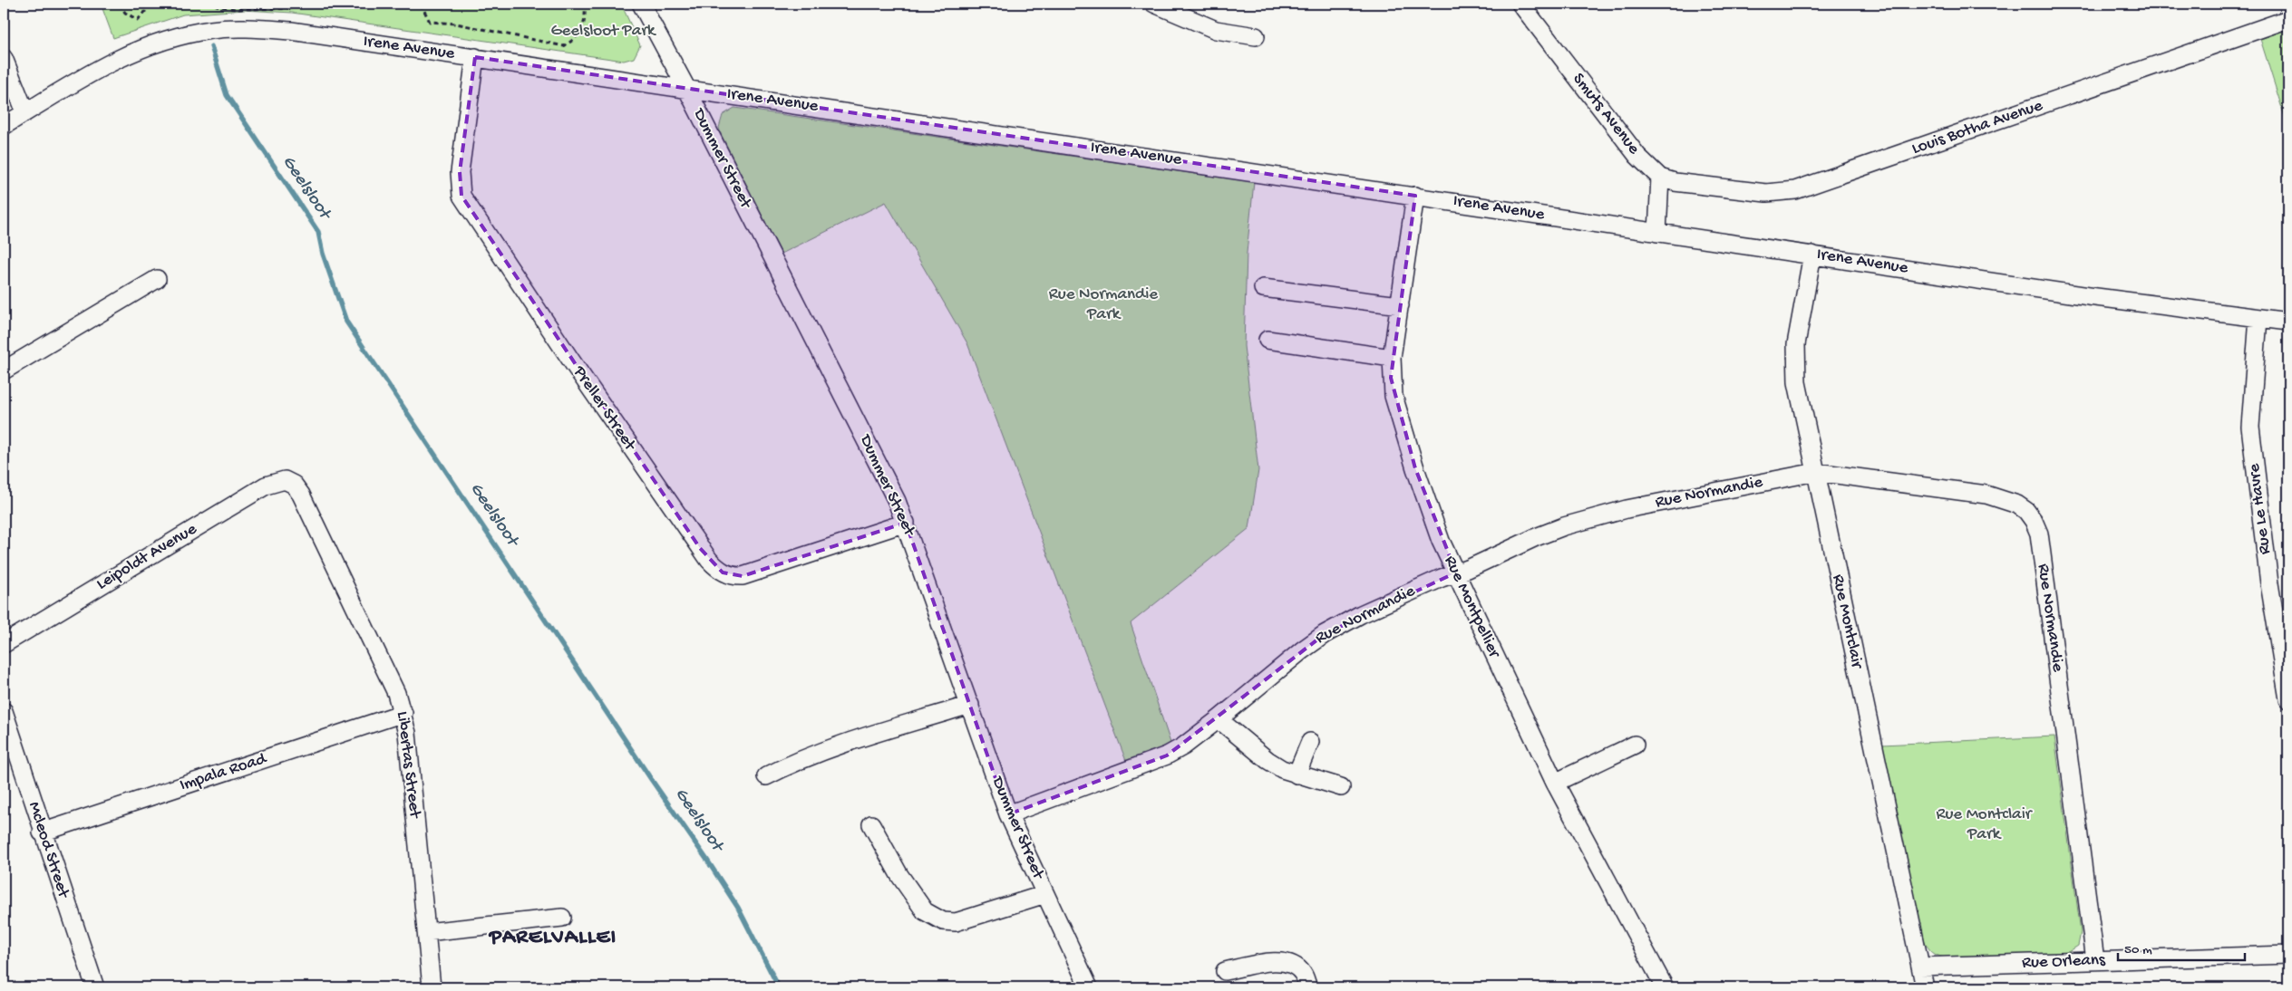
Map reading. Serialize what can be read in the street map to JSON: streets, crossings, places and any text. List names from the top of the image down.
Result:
{
  "streets": {
    "street": [
      "Irene Avenue",
      "Smuts Avenue",
      "Louis Botha Avenue",
      "Dummer Street",
      "Preller Street",
      "Rue Normandie",
      "Rue Le Havre",
      "Leipoldt Avenue",
      "Rue Montpellier",
      "Rue Montclair",
      "Libertas Street",
      "Impala Road",
      "Mcleod Street",
      "Rue Orleans"
    ]
  },
  "crossings": [
    ["Irene Avenue", "Dummer Street"],
    ["Irene Avenue", "Preller Street"],
    ["Irene Avenue", "Rue Le Havre"],
    ["Irene Avenue", "Rue Montpellier"],
    ["Irene Avenue", "Rue Montclair"],
    ["Smuts Avenue", "Louis Botha Avenue"],
    ["Dummer Street", "Preller Street"],
    ["Dummer Street", "Rue Normandie"],
    ["Rue Normandie", "Rue Montpellier"],
    ["Rue Normandie", "Rue Montclair"],
    ["Rue Normandie", "Rue Orleans"],
    ["Leipoldt Avenue", "Libertas Street"],
    ["Rue Montclair", "Rue Orleans"],
    ["Libertas Street", "Impala Road"],
    ["Impala Road", "Mcleod Street"]
  ],
  "districts": ["PARELVALLEI"],
  "water": ["Geelsloot"],
  "parks": ["Geelsloot Park", "Rue Normandie Park", "Rue Montclair Park"],
  "scale_bar": "50 m"
}
